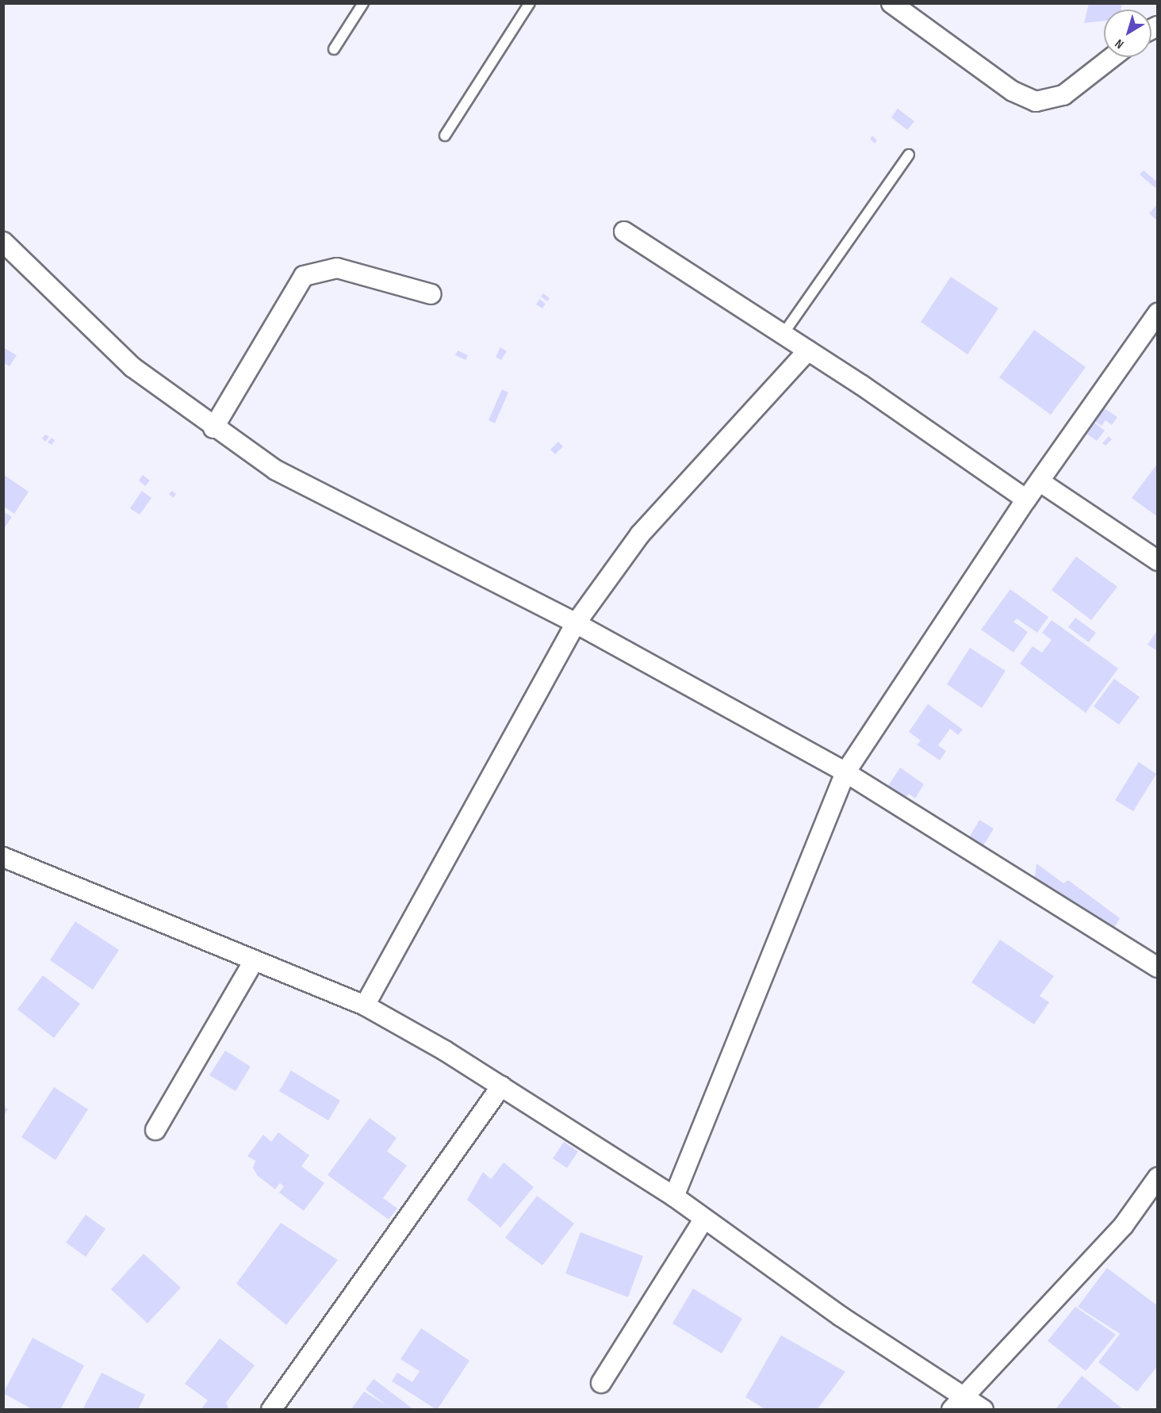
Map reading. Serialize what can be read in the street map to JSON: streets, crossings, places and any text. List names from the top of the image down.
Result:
{
  "north": "bottom left"
}
